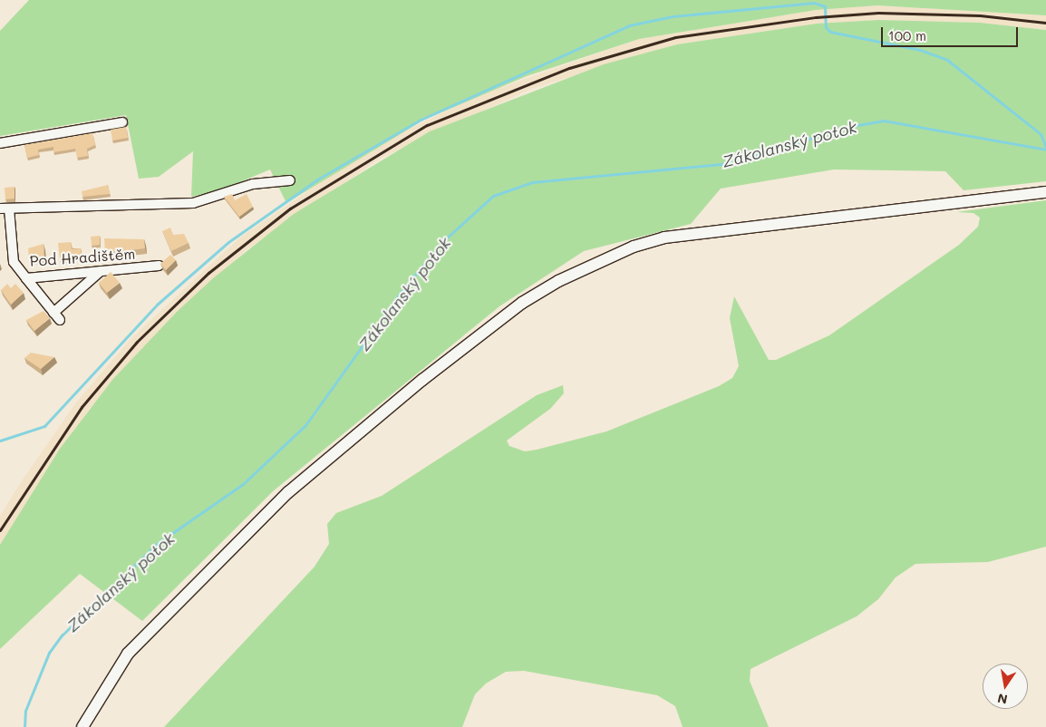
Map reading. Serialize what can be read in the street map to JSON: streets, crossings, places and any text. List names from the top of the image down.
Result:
{
  "streets": {
    "street": ["Pod Hradištěm"]
  },
  "water": ["Zákolanský potok"],
  "scale_bar": "100 m",
  "north": "bottom"
}
